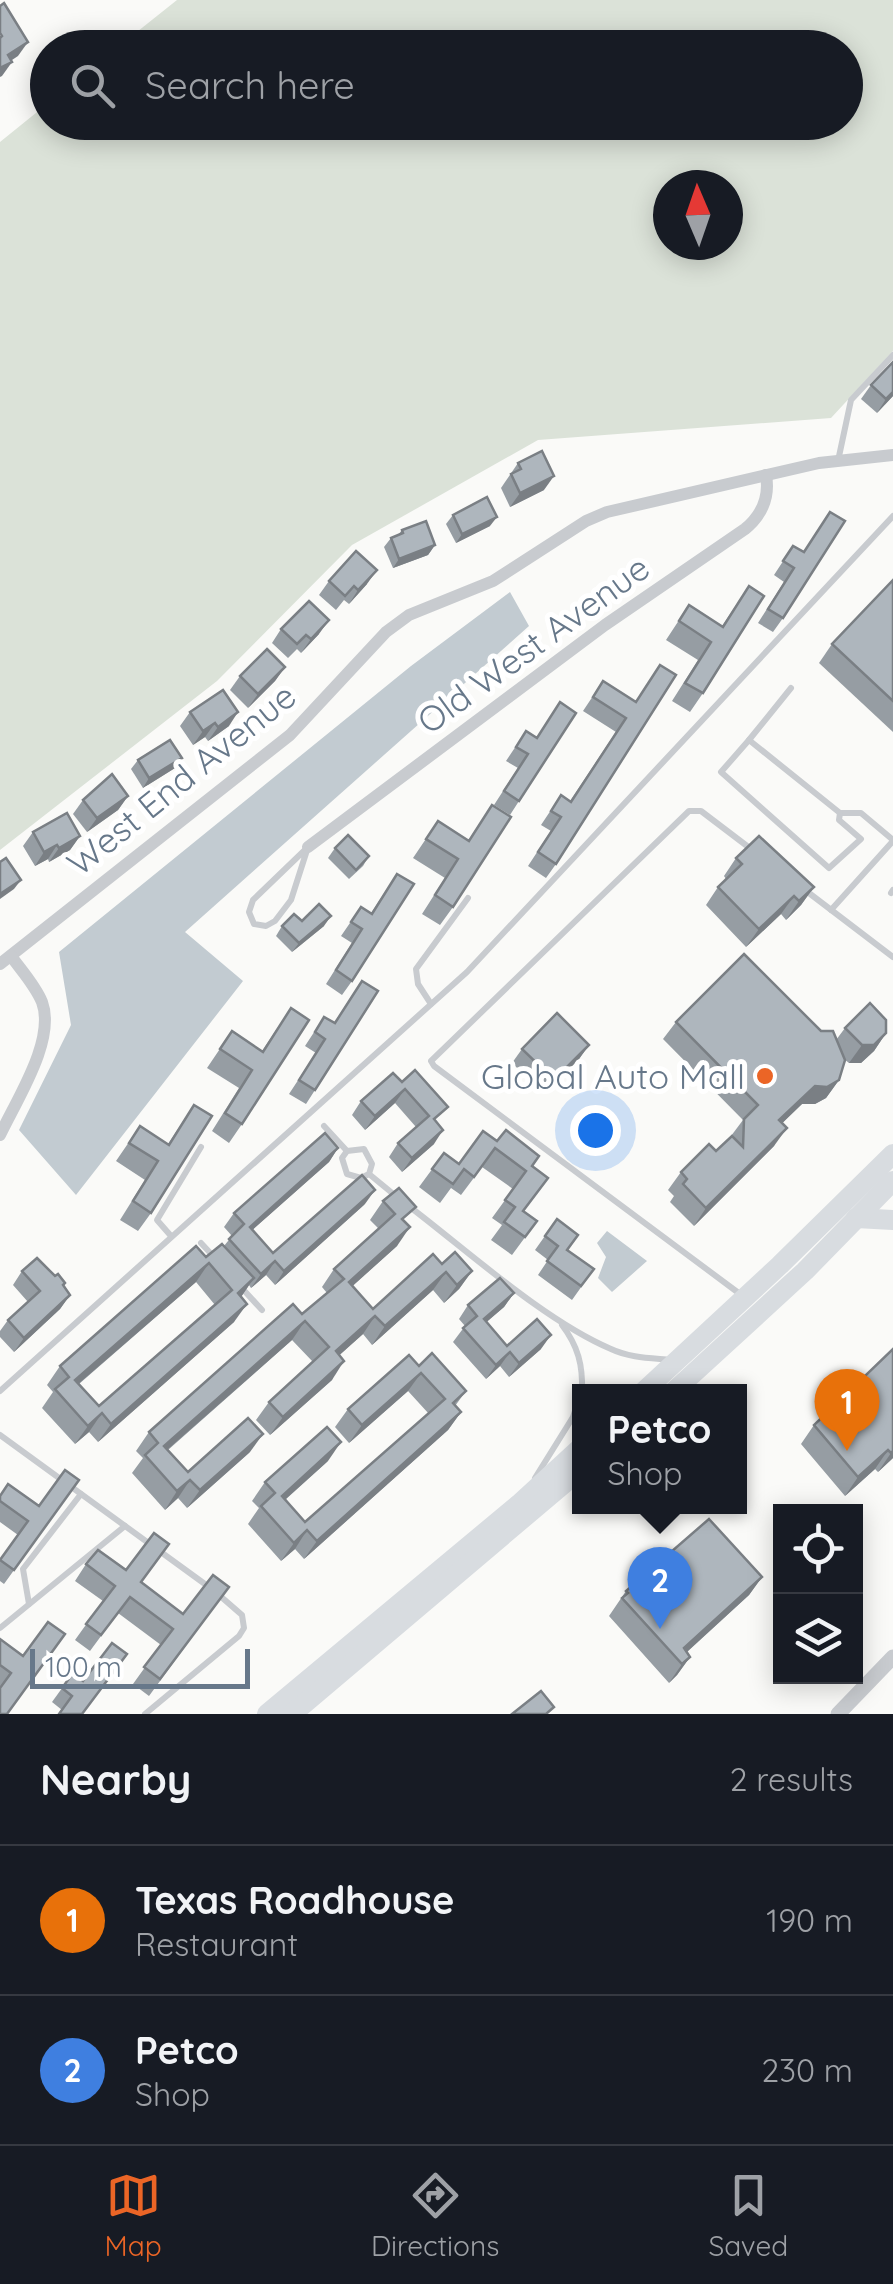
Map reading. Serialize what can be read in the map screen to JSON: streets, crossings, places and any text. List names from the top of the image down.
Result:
{
  "streets": {
    "street": ["Old West Avenue", "West End Avenue"]
  },
  "crossings": [
    ["Old West Avenue", "West End Avenue"]
  ],
  "places": ["Global Auto Mall"],
  "scale_bar": "100 m",
  "north": "top",
  "page": {
    "search": "Search here",
    "pins": ["1", "2"],
    "popup": ["Petco", "Shop"],
    "scale": "100 m",
    "heading": ["Nearby", "2 results"],
    "list": [
      {
        "mark": "1",
        "name": "Texas Roadhouse",
        "note": "Restaurant",
        "value": "190 m"
      },
      {
        "mark": "2",
        "name": "Petco",
        "note": "Shop",
        "value": "230 m"
      }
    ],
    "nav": ["Map", "Directions", "Saved"]
  }
}
